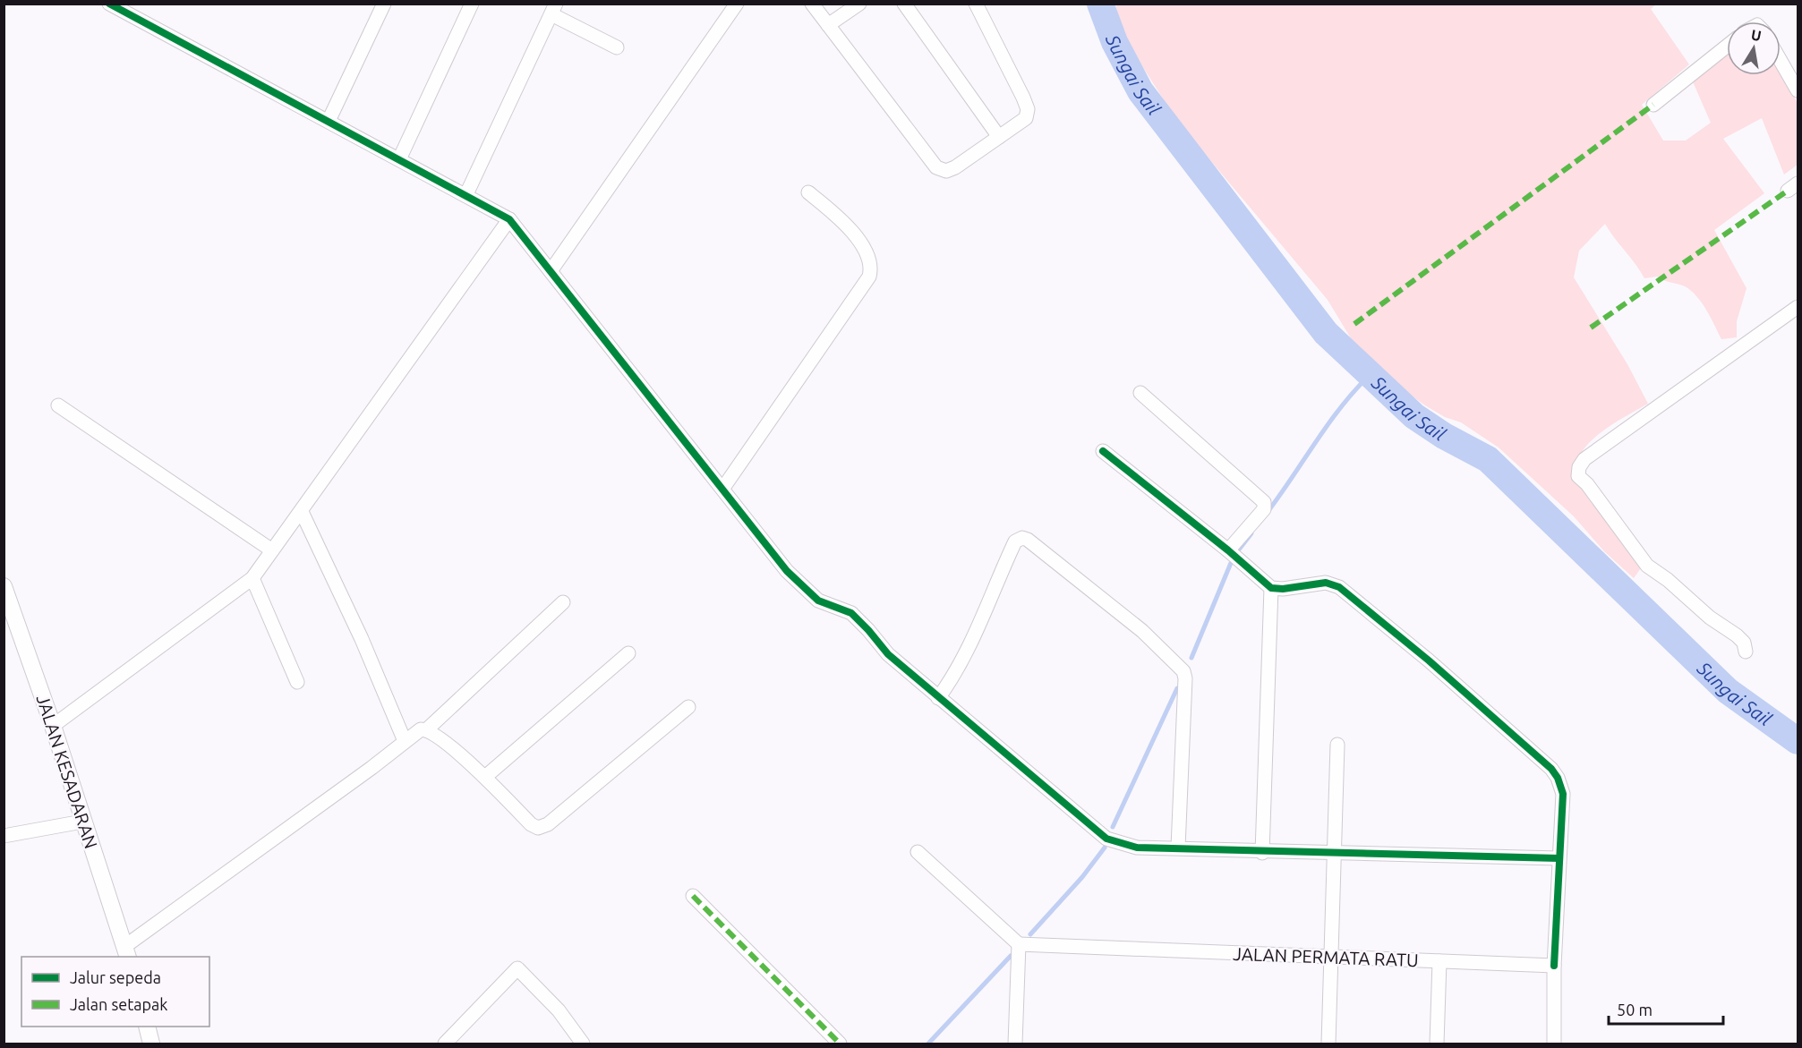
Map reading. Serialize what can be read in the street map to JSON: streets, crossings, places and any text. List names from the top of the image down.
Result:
{
  "streets": {
    "street": ["JALAN KESADARAN", "JALAN PERMATA RATU"]
  },
  "water": ["Sungai Sail"],
  "legend": ["Jalur sepeda", "Jalan setapak"],
  "scale_bar": "50 m",
  "north": "top"
}
